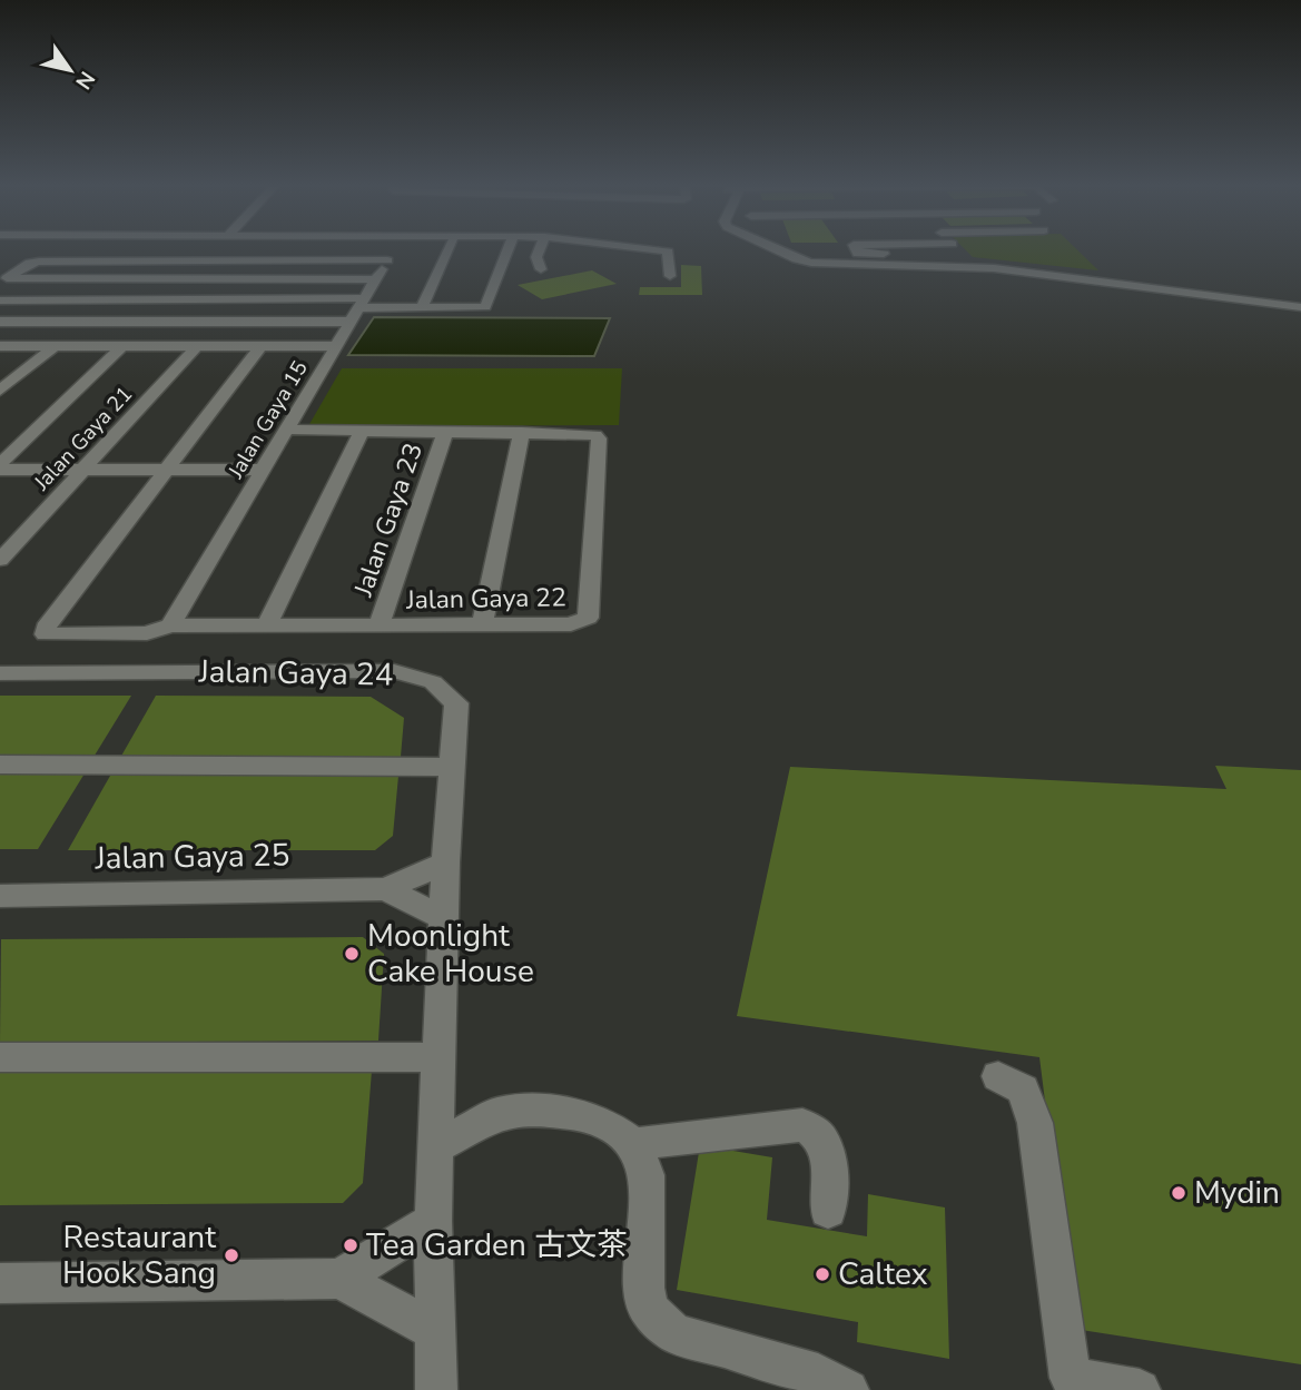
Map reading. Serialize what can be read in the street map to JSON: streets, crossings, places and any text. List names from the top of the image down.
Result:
{
  "streets": {
    "street": [
      "Jalan Gaya 15",
      "Jalan Gaya 21",
      "Jalan Gaya 23",
      "Jalan Gaya 22",
      "Jalan Gaya 24",
      "Jalan Gaya 25"
    ]
  },
  "crossings": [
    ["Jalan Gaya 15", "Jalan Gaya 22"],
    ["Jalan Gaya 23", "Jalan Gaya 22"],
    ["Jalan Gaya 24", "Jalan Gaya 25"]
  ],
  "places": [
    "Moonlight Cake House",
    "Mydin",
    "Tea Garden 古文茶",
    "Restaurant Hook Sang",
    "Caltex"
  ],
  "north": "bottom right"
}
